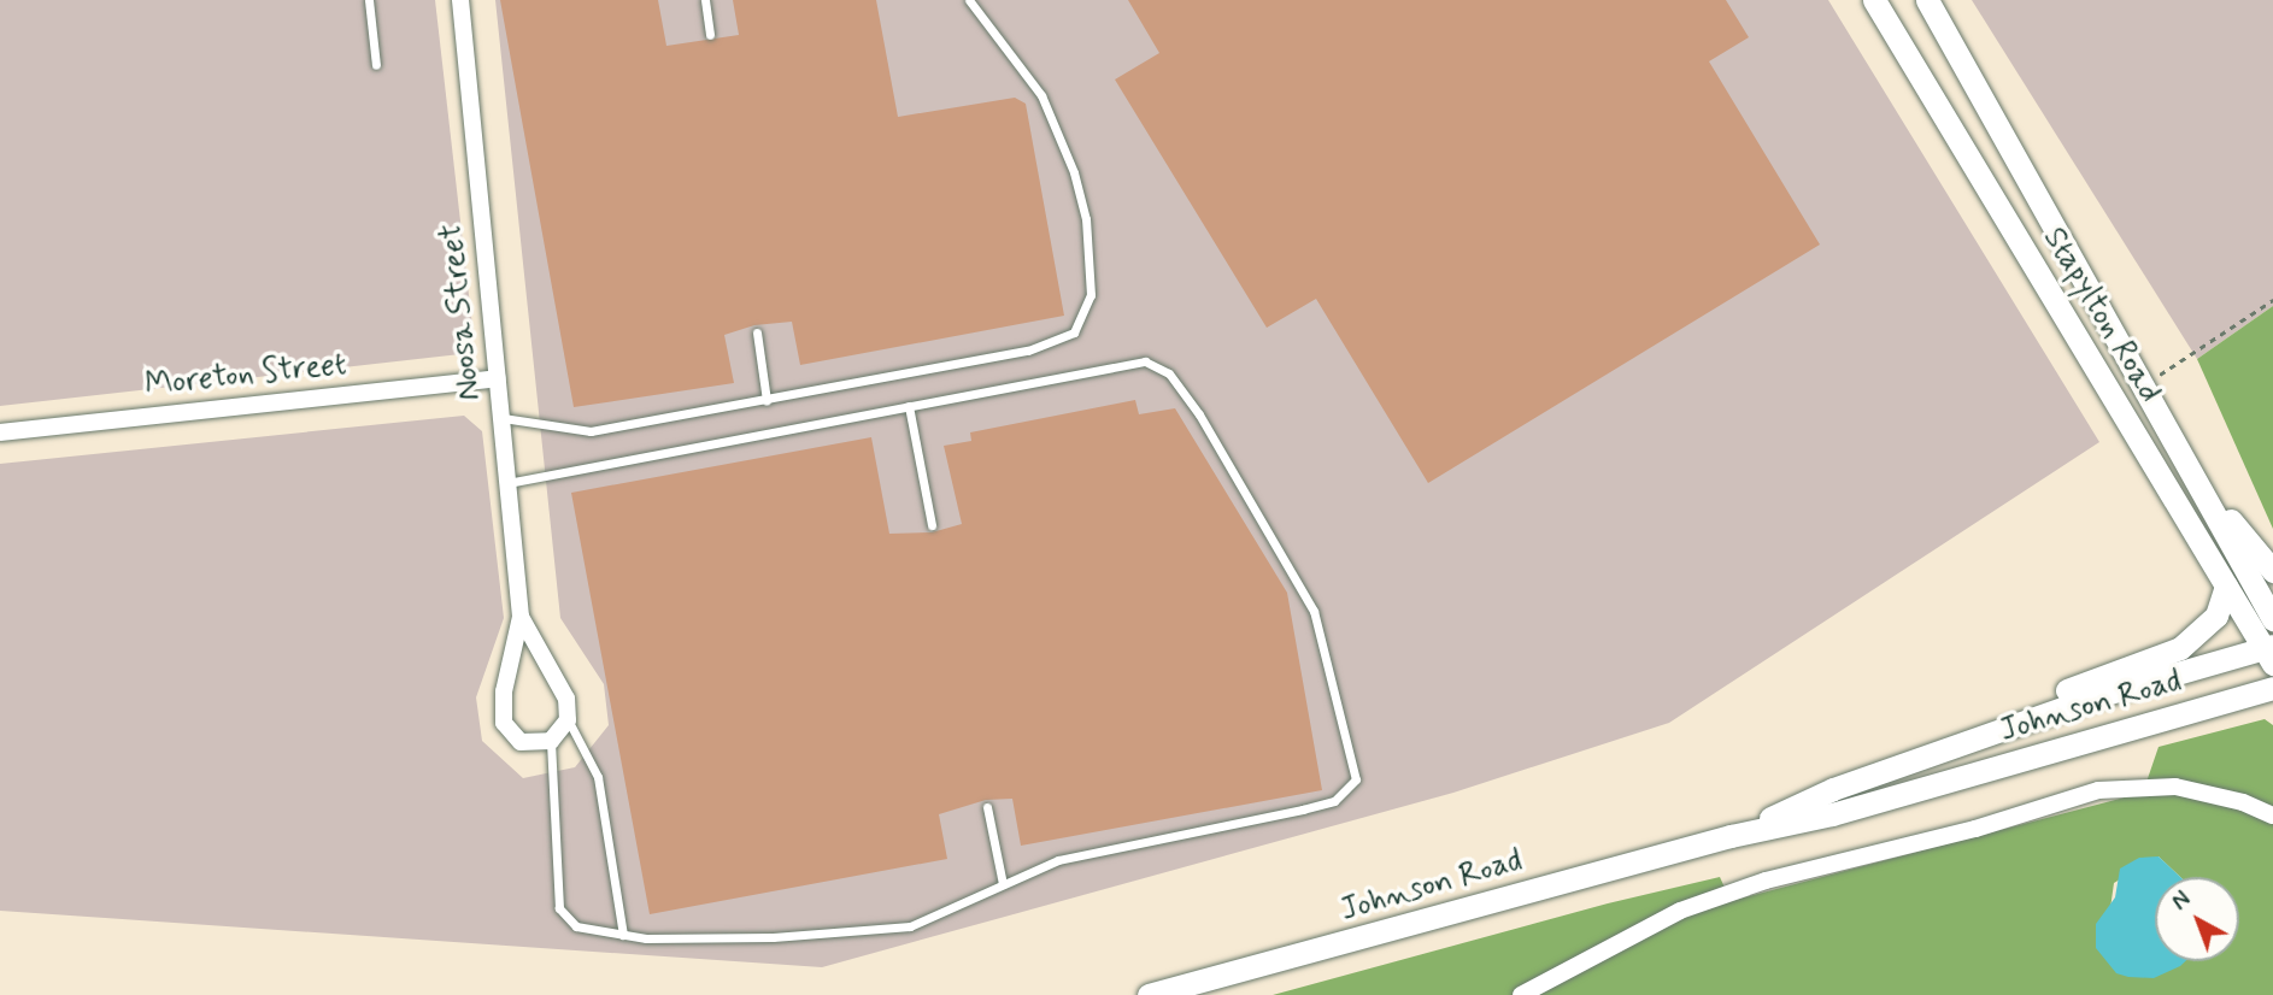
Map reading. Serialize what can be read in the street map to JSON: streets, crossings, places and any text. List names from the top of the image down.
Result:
{
  "streets": {
    "main road": ["Stapylton Road", "Johnson Road"],
    "street": ["Noosa Street", "Moreton Street"]
  },
  "crossings": [
    ["Noosa Street", "Moreton Street"],
    ["Stapylton Road", "Johnson Road"]
  ],
  "north": "top left"
}
